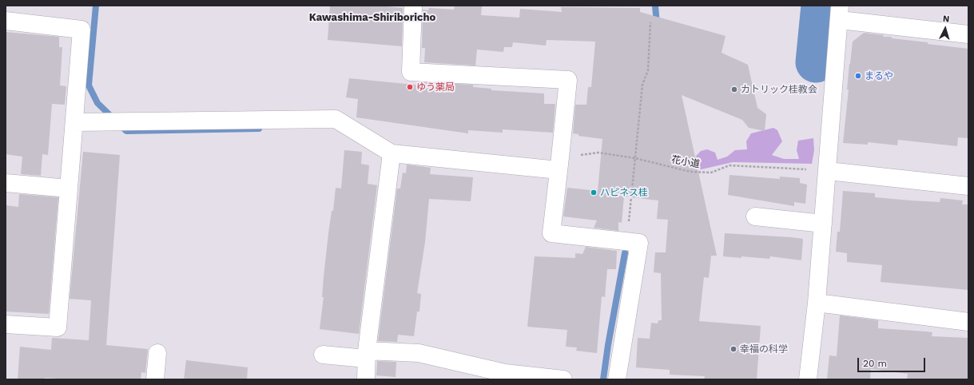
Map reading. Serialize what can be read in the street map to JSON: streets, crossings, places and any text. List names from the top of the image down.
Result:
{
  "streets": {
    "path": ["花小道"]
  },
  "districts": ["Kawashima-Shiriboricho"],
  "places": [
    "まるや",
    "ゆう薬局",
    "カトリック桂教会",
    "ハピネス桂",
    "幸福の科学"
  ],
  "scale_bar": "20 m",
  "north": "top"
}
